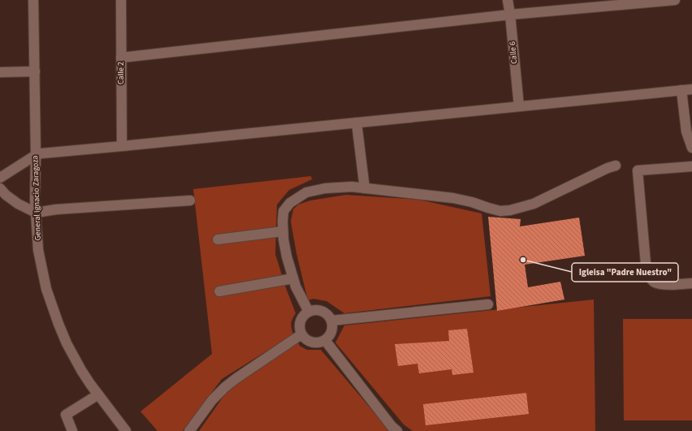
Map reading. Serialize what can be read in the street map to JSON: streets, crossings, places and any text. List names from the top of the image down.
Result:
{
  "streets": {
    "street": ["Calle 6", "Calle 2", "General Ignacio Zaragoza"]
  },
  "places": ["Igleisa \"Padre Nuestro\""]
}
